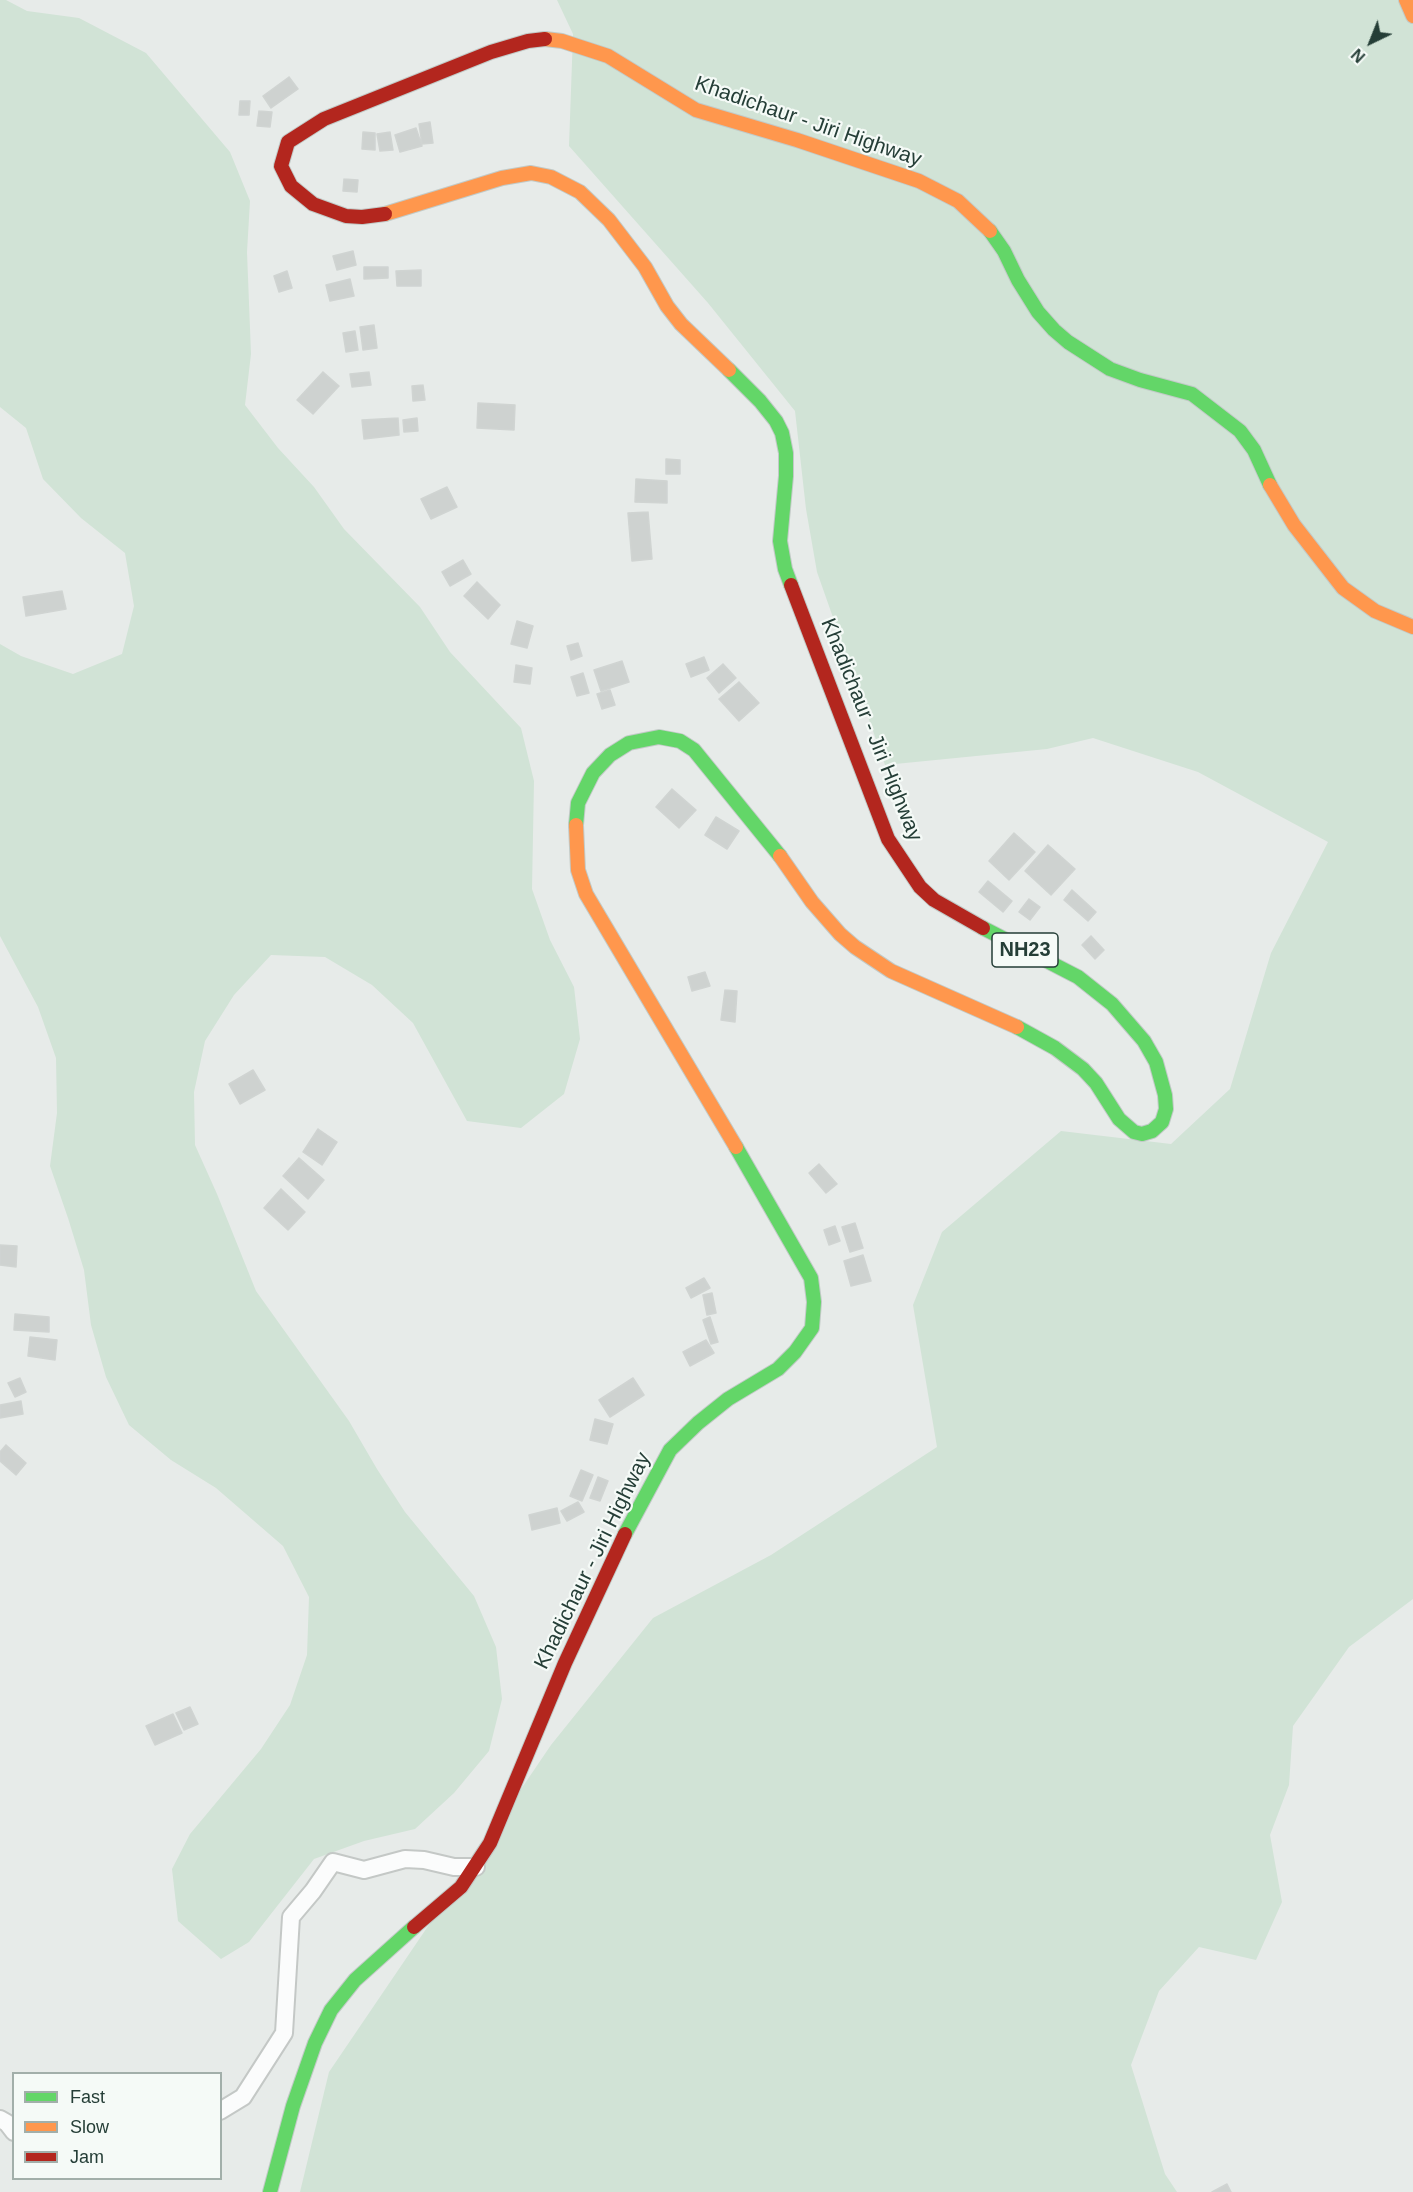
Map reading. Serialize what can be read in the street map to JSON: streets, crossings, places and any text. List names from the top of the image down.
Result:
{
  "streets": {
    "main road": ["Khadichaur - Jiri Highway", "NH23"]
  },
  "legend": ["Fast", "Slow", "Jam"],
  "north": "bottom left"
}
